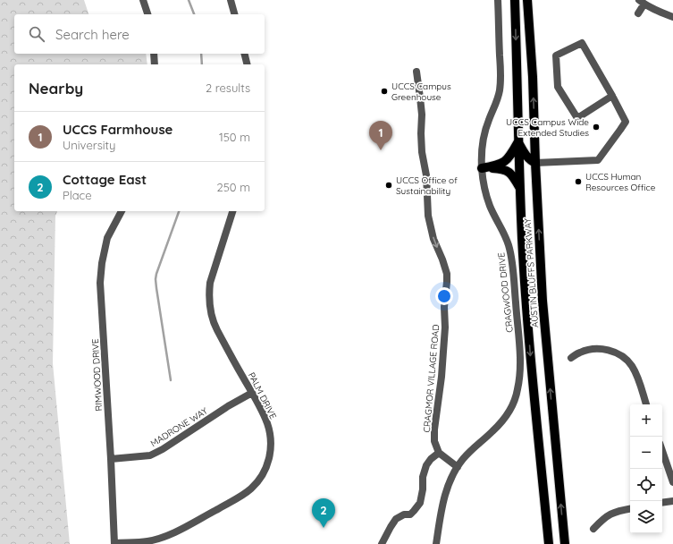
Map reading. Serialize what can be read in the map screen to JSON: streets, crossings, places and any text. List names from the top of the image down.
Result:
{
  "streets": {
    "main road": ["AUSTIN BLUFFS PARKWAY"],
    "street": [
      "CRAGWOOD DRIVE",
      "RIMWOOD DRIVE",
      "CRAGMOR VILLAGE ROAD",
      "PALM DRIVE",
      "MADRONE WAY"
    ]
  },
  "crossings": [
    ["RIMWOOD DRIVE", "PALM DRIVE"],
    ["RIMWOOD DRIVE", "MADRONE WAY"],
    ["PALM DRIVE", "MADRONE WAY"]
  ],
  "one_way": ["CRAGMOR VILLAGE ROAD"],
  "places": [
    "UCCS Campus Greenhouse",
    "UCCS Campus Wide Extended Studies",
    "UCCS Human Resources Office",
    "UCCS Office of Sustainability"
  ],
  "page": {
    "search": "Search here",
    "heading": ["Nearby", "2 results"],
    "list": [
      {
        "mark": "1",
        "name": "UCCS Farmhouse",
        "note": "University",
        "value": "150 m"
      },
      {
        "mark": "2",
        "name": "Cottage East",
        "note": "Place",
        "value": "250 m"
      }
    ],
    "pins": ["1", "2"],
    "map_buttons": ["+", "−"]
  }
}
